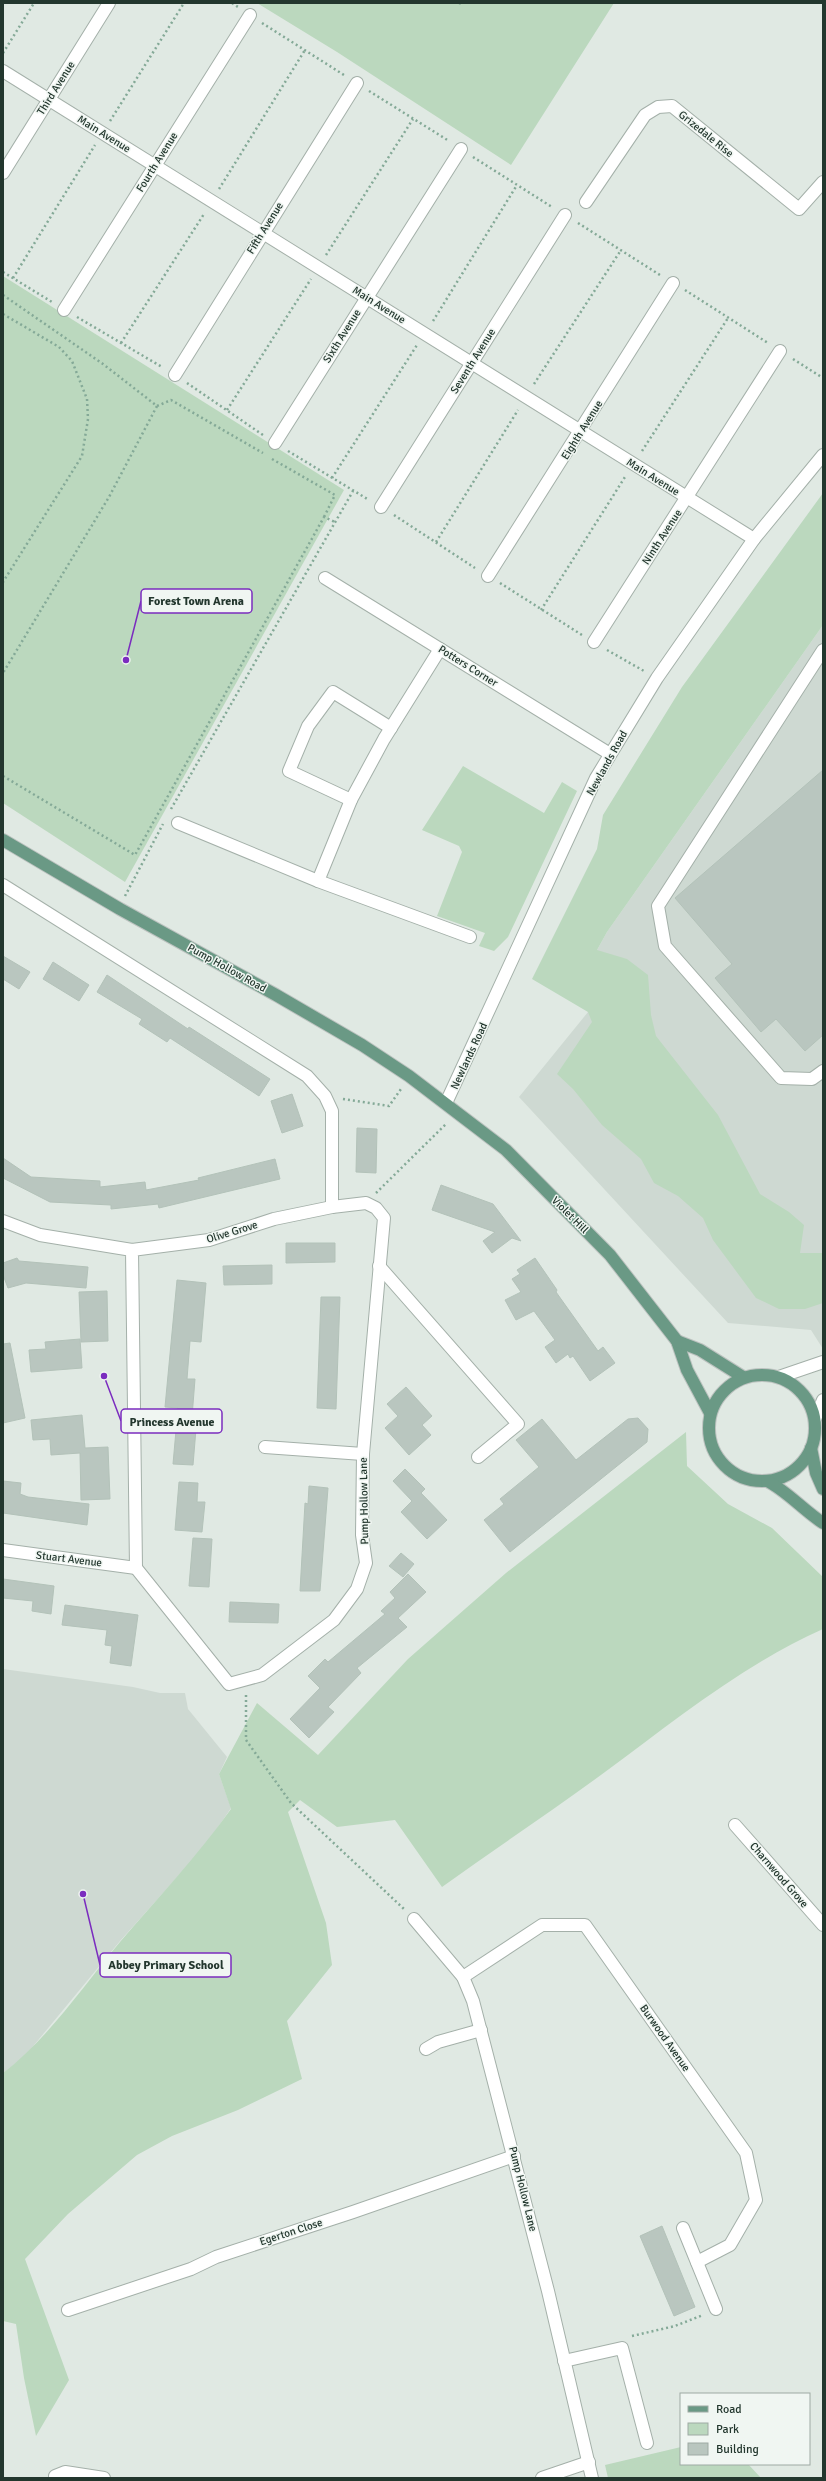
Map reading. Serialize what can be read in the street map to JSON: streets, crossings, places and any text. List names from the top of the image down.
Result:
{
  "streets": {
    "main road": ["Pump Hollow Road", "Violet Hill"],
    "street": [
      "Third Avenue",
      "Main Avenue",
      "Grizedale Rise",
      "Fourth Avenue",
      "Fifth Avenue",
      "Sixth Avenue",
      "Seventh Avenue",
      "Eighth Avenue",
      "Ninth Avenue",
      "Potters Corner",
      "Newlands Road",
      "Olive Grove",
      "Pump Hollow Lane",
      "Stuart Avenue",
      "Charnwood Grove",
      "Burwood Avenue",
      "Egerton Close"
    ]
  },
  "crossings": [
    ["Third Avenue", "Main Avenue"],
    ["Main Avenue", "Fourth Avenue"],
    ["Main Avenue", "Fifth Avenue"],
    ["Main Avenue", "Sixth Avenue"],
    ["Main Avenue", "Seventh Avenue"],
    ["Main Avenue", "Eighth Avenue"],
    ["Main Avenue", "Ninth Avenue"],
    ["Main Avenue", "Newlands Road"],
    ["Potters Corner", "Newlands Road"],
    ["Newlands Road", "Pump Hollow Road"],
    ["Newlands Road", "Violet Hill"],
    ["Pump Hollow Road", "Violet Hill"],
    ["Pump Hollow Lane", "Burwood Avenue"],
    ["Pump Hollow Lane", "Egerton Close"]
  ],
  "places": ["Forest Town Arena", "Princess Avenue", "Abbey Primary School"],
  "legend": ["Road", "Park", "Building"]
}
